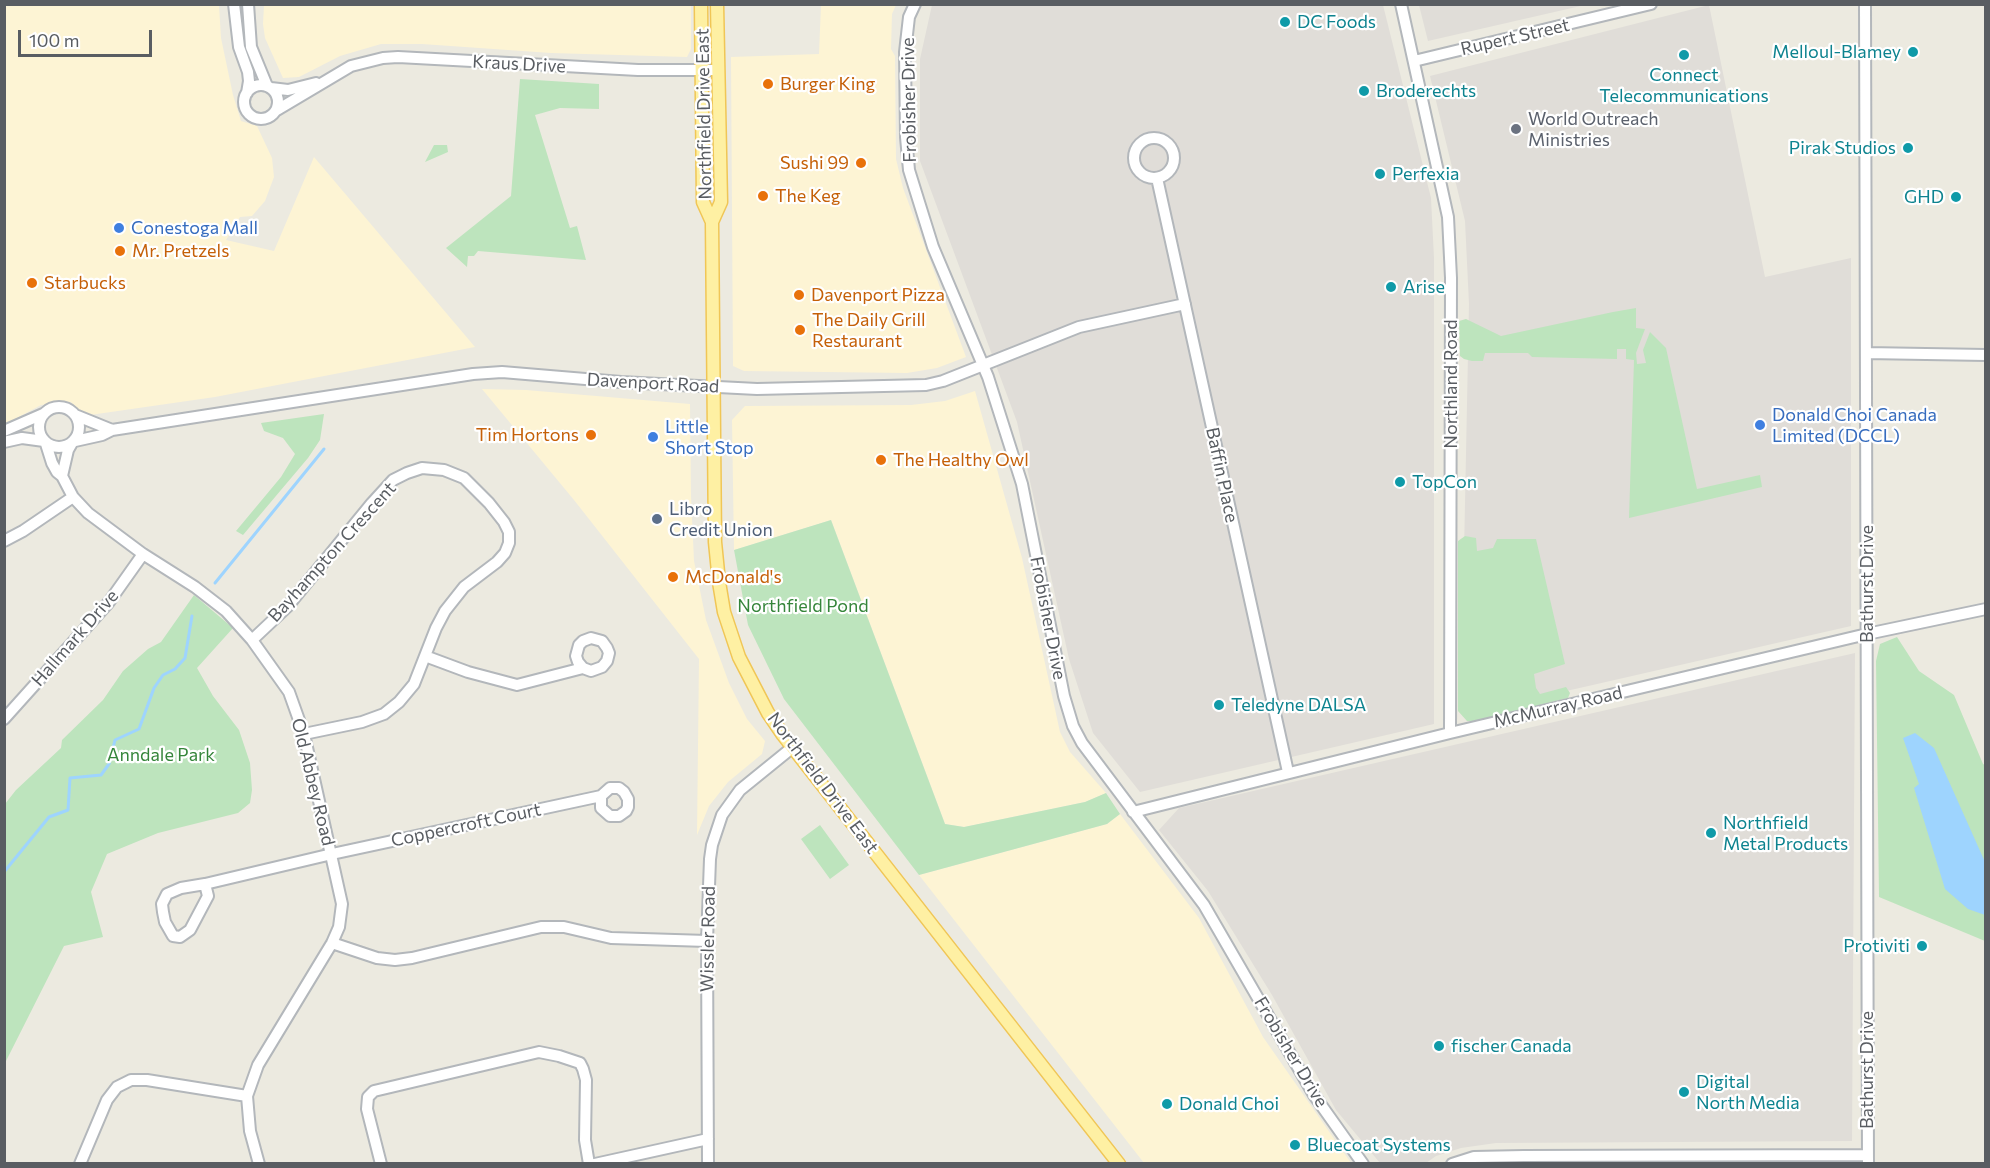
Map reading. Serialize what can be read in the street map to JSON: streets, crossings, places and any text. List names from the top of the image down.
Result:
{
  "streets": {
    "main road": ["Northfield Drive East"],
    "street": [
      "Rupert Street",
      "Kraus Drive",
      "Frobisher Drive",
      "Davenport Road",
      "Northland Road",
      "Baffin Place",
      "Bayhampton Crescent",
      "Bathurst Drive",
      "Hallmark Drive",
      "McMurray Road",
      "Old Abbey Road",
      "Coppercroft Court",
      "Wissler Road"
    ]
  },
  "crossings": [
    ["Rupert Street", "Northland Road"],
    ["Kraus Drive", "Northfield Drive East"],
    ["Frobisher Drive", "Davenport Road"],
    ["Frobisher Drive", "McMurray Road"],
    ["Northfield Drive East", "Davenport Road"],
    ["Northfield Drive East", "Wissler Road"],
    ["Davenport Road", "Baffin Place"],
    ["Davenport Road", "Old Abbey Road"],
    ["Northland Road", "McMurray Road"],
    ["Baffin Place", "McMurray Road"],
    ["Bayhampton Crescent", "Old Abbey Road"],
    ["Bathurst Drive", "McMurray Road"],
    ["Hallmark Drive", "Old Abbey Road"],
    ["Old Abbey Road", "Coppercroft Court"]
  ],
  "parks": ["Northfield Pond", "Anndale Park"],
  "places": [
    "DC Foods",
    "Melloul-Blamey",
    "Connect Telecommunications",
    "Burger King",
    "Broderechts",
    "World Outreach Ministries",
    "Pirak Studios",
    "Sushi 99",
    "Perfexia",
    "The Keg",
    "GHD",
    "Conestoga Mall",
    "Mr. Pretzels",
    "Starbucks",
    "Arise",
    "Davenport Pizza",
    "The Daily Grill Restaurant",
    "Donald Choi Canada Limited (DCCL)",
    "Tim Hortons",
    "Little Short Stop",
    "The Healthy Owl",
    "TopCon",
    "Libro Credit Union",
    "McDonald's",
    "Teledyne DALSA",
    "Northfield Metal Products",
    "Protiviti",
    "fischer Canada",
    "Digital North Media",
    "Donald Choi",
    "Bluecoat Systems"
  ],
  "scale_bar": "100 m"
}
